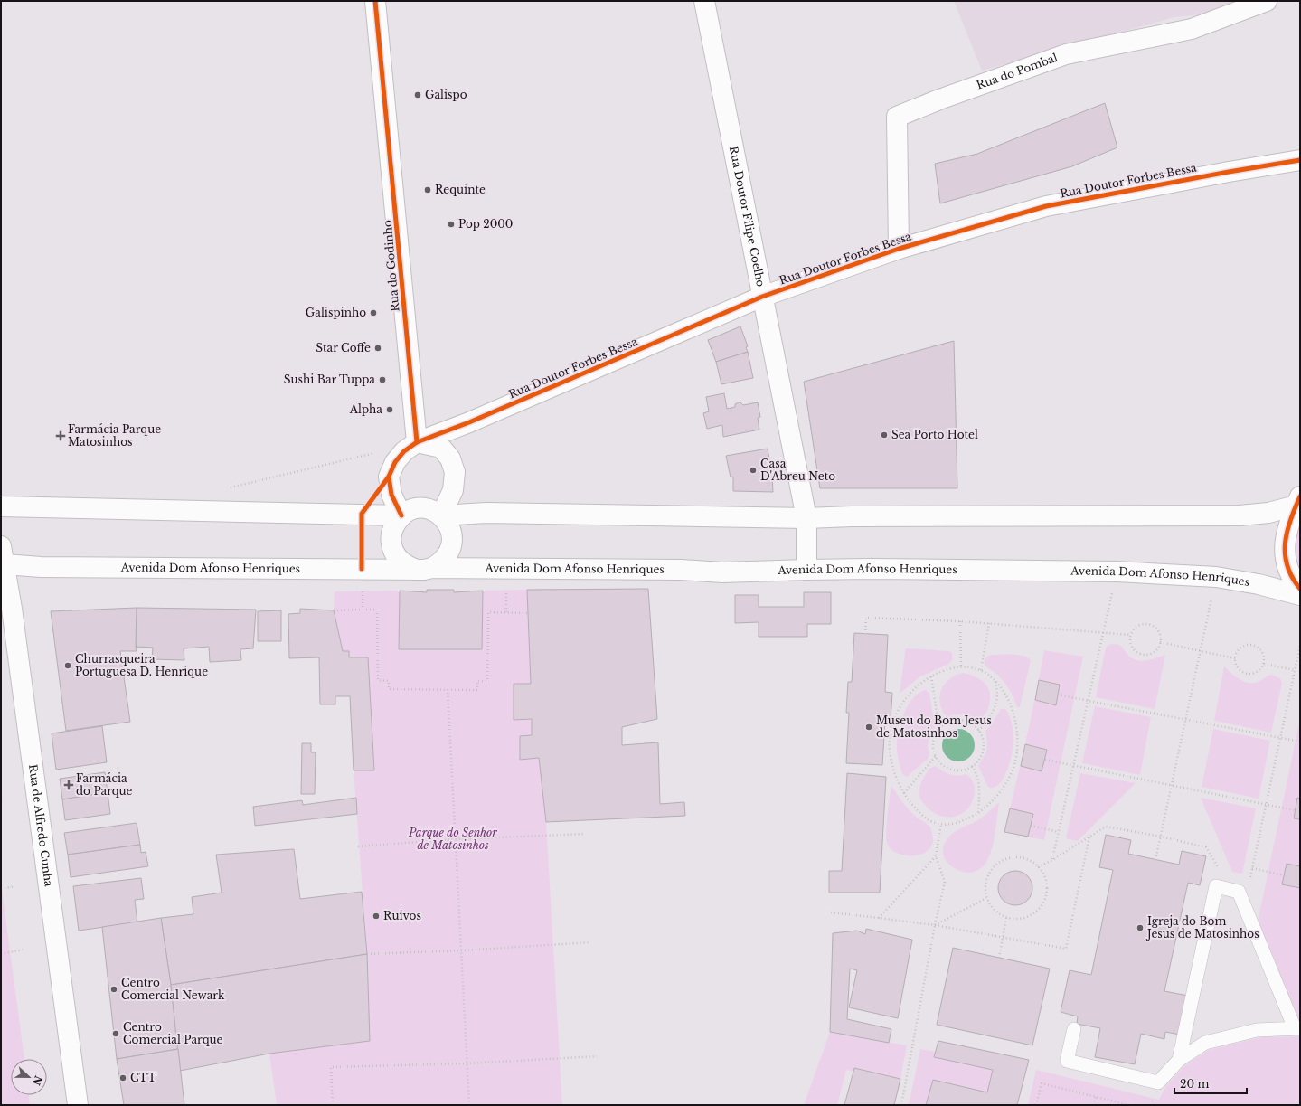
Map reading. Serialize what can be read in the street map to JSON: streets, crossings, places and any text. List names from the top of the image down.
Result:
{
  "streets": {
    "main road": [
      "Rua do Pombal",
      "Rua Doutor Forbes Bessa",
      "Rua Doutor Filipe Coelho",
      "Rua do Godinho",
      "Avenida Dom Afonso Henriques",
      "Rua de Alfredo Cunha"
    ]
  },
  "crossings": [
    ["Rua do Pombal", "Rua Doutor Forbes Bessa"],
    ["Rua Doutor Forbes Bessa", "Rua Doutor Filipe Coelho"],
    ["Rua Doutor Forbes Bessa", "Rua do Godinho"],
    ["Rua Doutor Forbes Bessa", "Avenida Dom Afonso Henriques"],
    ["Rua Doutor Filipe Coelho", "Avenida Dom Afonso Henriques"],
    ["Rua do Godinho", "Avenida Dom Afonso Henriques"],
    ["Avenida Dom Afonso Henriques", "Rua de Alfredo Cunha"]
  ],
  "parks": ["Parque do Senhor de Matosinhos"],
  "places": {
    "other": [
      "Galispo",
      "Requinte",
      "Pop 2000",
      "Galispinho",
      "Star Coffe",
      "Sushi Bar Tuppa",
      "Alpha",
      "Sea Porto Hotel",
      "Casa D'Abreu Neto",
      "Churrasqueira Portuguesa D. Henrique",
      "Museu do Bom Jesus de Matosinhos",
      "Ruivos",
      "Igreja do Bom Jesus de Matosinhos",
      "Centro Comercial Newark",
      "Centro Comercial Parque",
      "CTT"
    ],
    "health": ["Farmácia Parque Matosinhos", "Farmácia do Parque"]
  },
  "scale_bar": "20 m",
  "north": "right"
}
